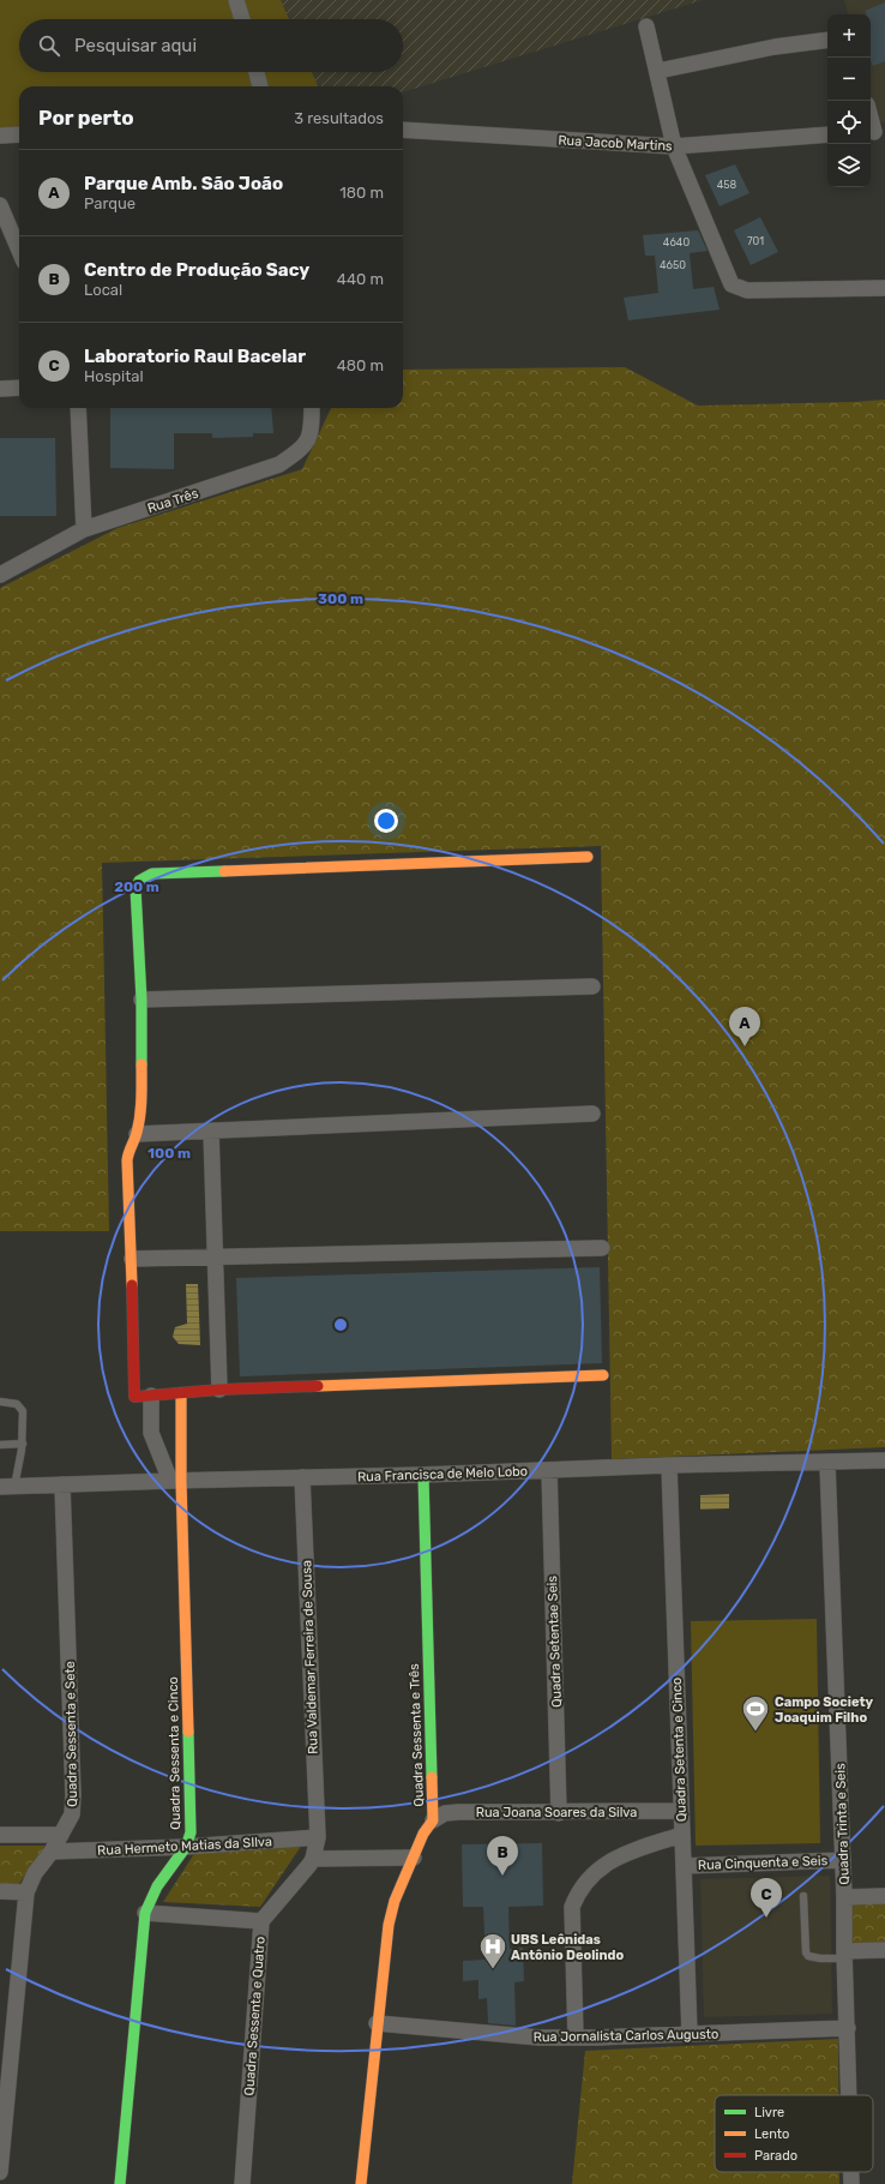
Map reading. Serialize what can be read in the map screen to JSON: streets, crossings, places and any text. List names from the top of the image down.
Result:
{
  "streets": {
    "street": [
      "Rua Jacob Martins",
      "Rua Três",
      "Rua Francisca de Melo Lobo",
      "Quadra Setentae Seis",
      "Rua Valdemar Ferreira de Sousa",
      "Quadra Sessenta e Sete",
      "Quadra Sessenta e Três",
      "Quadra Setenta e Cinco",
      "Quadra Sessenta e Cinco",
      "Rua Joana Soares da Silva",
      "Quadra Trinta e Seis",
      "Rua Hermeto Matias da SIlva",
      "Rua Cinquenta e Seis",
      "Quadra Sessenta e Quatro",
      "Rua Jornalista Carlos Augusto"
    ]
  },
  "crossings": [
    ["Rua Francisca de Melo Lobo", "Quadra Setentae Seis"],
    ["Rua Francisca de Melo Lobo", "Rua Valdemar Ferreira de Sousa"],
    ["Rua Francisca de Melo Lobo", "Quadra Sessenta e Sete"],
    ["Rua Francisca de Melo Lobo", "Quadra Sessenta e Três"],
    ["Rua Francisca de Melo Lobo", "Quadra Setenta e Cinco"],
    ["Rua Francisca de Melo Lobo", "Quadra Sessenta e Cinco"],
    ["Rua Francisca de Melo Lobo", "Quadra Trinta e Seis"],
    ["Quadra Setentae Seis", "Rua Joana Soares da Silva"],
    ["Rua Valdemar Ferreira de Sousa", "Rua Hermeto Matias da SIlva"],
    ["Quadra Sessenta e Sete", "Rua Hermeto Matias da SIlva"],
    ["Quadra Sessenta e Três", "Rua Joana Soares da Silva"],
    ["Quadra Sessenta e Três", "Rua Jornalista Carlos Augusto"],
    ["Quadra Setenta e Cinco", "Rua Joana Soares da Silva"],
    ["Quadra Setenta e Cinco", "Rua Cinquenta e Seis"],
    ["Quadra Setenta e Cinco", "Rua Jornalista Carlos Augusto"],
    ["Quadra Sessenta e Cinco", "Rua Hermeto Matias da SIlva"],
    ["Quadra Trinta e Seis", "Rua Cinquenta e Seis"],
    ["Quadra Trinta e Seis", "Rua Jornalista Carlos Augusto"]
  ],
  "places": {
    "sports": ["Campo Society Joaquim Filho"],
    "hospital": ["UBS Leônidas Antônio Deolindo"]
  },
  "house_numbers": [
    "458",
    "701",
    "4640",
    "4650"
  ],
  "legend": ["Livre", "Lento", "Parado"],
  "page": {
    "map_buttons": ["+", "−"],
    "search": "Pesquisar aqui",
    "heading": ["Por perto", "3 resultados"],
    "list": [
      {
        "mark": "A",
        "name": "Parque Amb. São João",
        "note": "Parque",
        "value": "180 m"
      },
      {
        "mark": "B",
        "name": "Centro de Produção Sacy",
        "note": "Local",
        "value": "440 m"
      },
      {
        "mark": "C",
        "name": "Laboratorio Raul Bacelar",
        "note": "Hospital",
        "value": "480 m"
      }
    ],
    "pins": ["A", "B", "C"]
  },
  "rings": ["300 m", "200 m", "100 m"]
}
